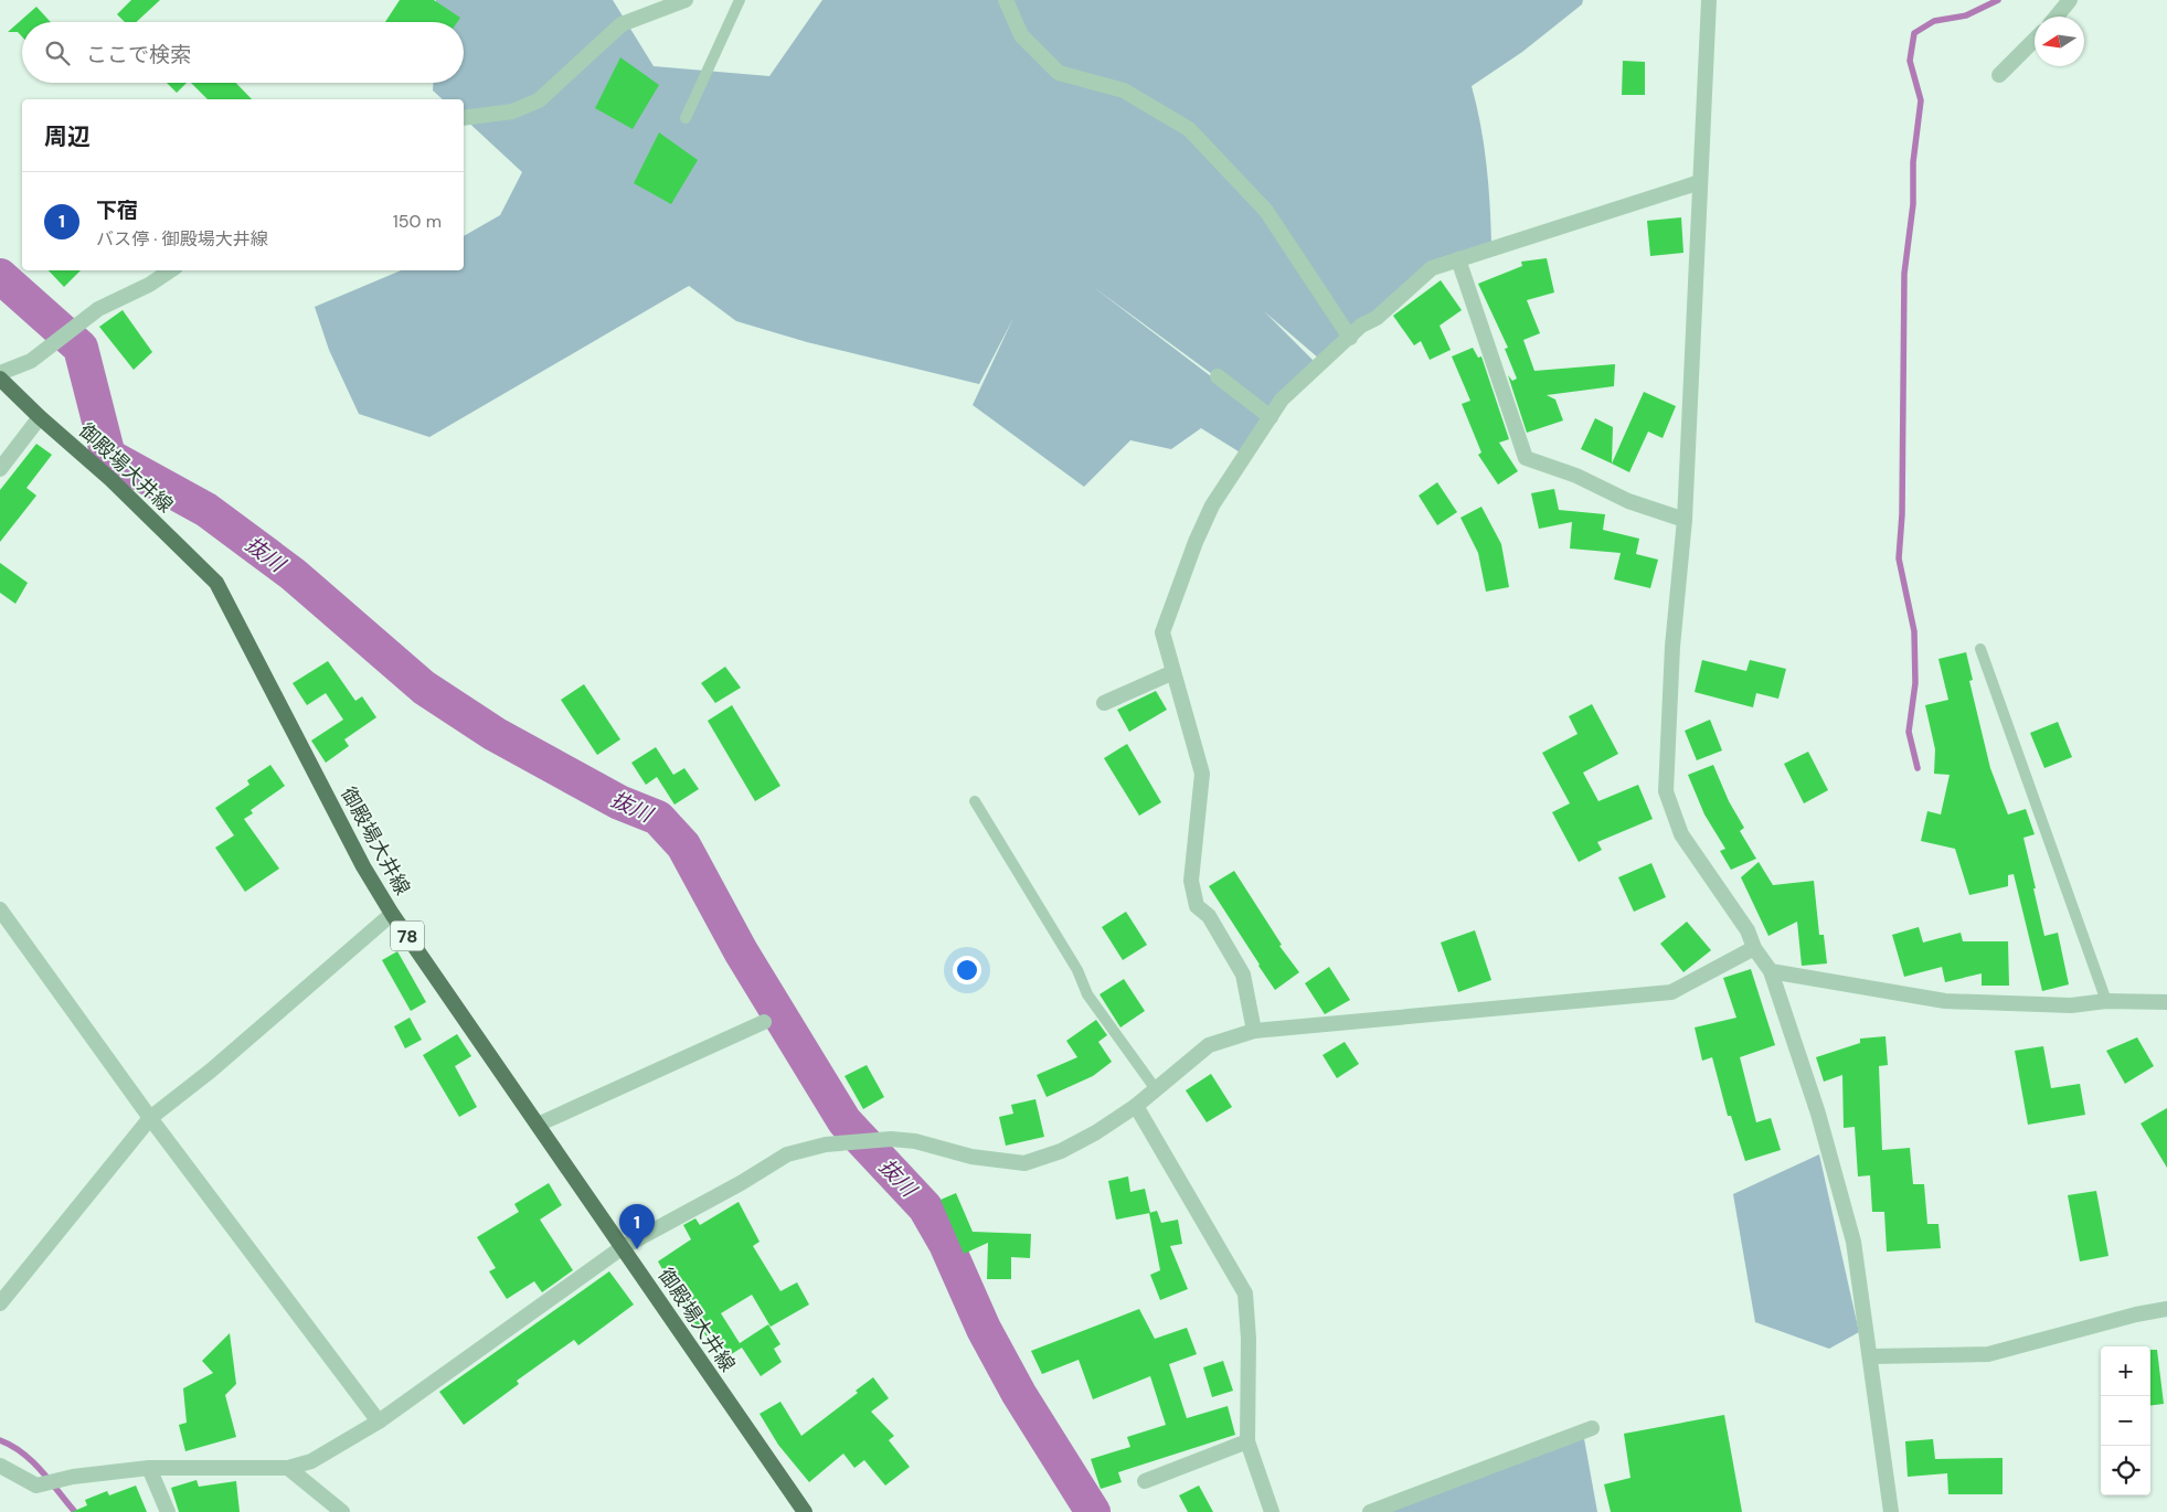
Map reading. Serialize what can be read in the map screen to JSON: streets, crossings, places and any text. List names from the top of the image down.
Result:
{
  "streets": {
    "main road": ["御殿場大井線", "78"]
  },
  "water": ["抜川"],
  "north": "left",
  "page": {
    "search": "ここで検索",
    "heading": "周辺",
    "list": [
      {
        "mark": "1",
        "name": "下宿",
        "note": "バス停 · 御殿場大井線",
        "value": "150 m"
      }
    ],
    "pins": "1",
    "map_buttons": ["+", "−"]
  }
}
